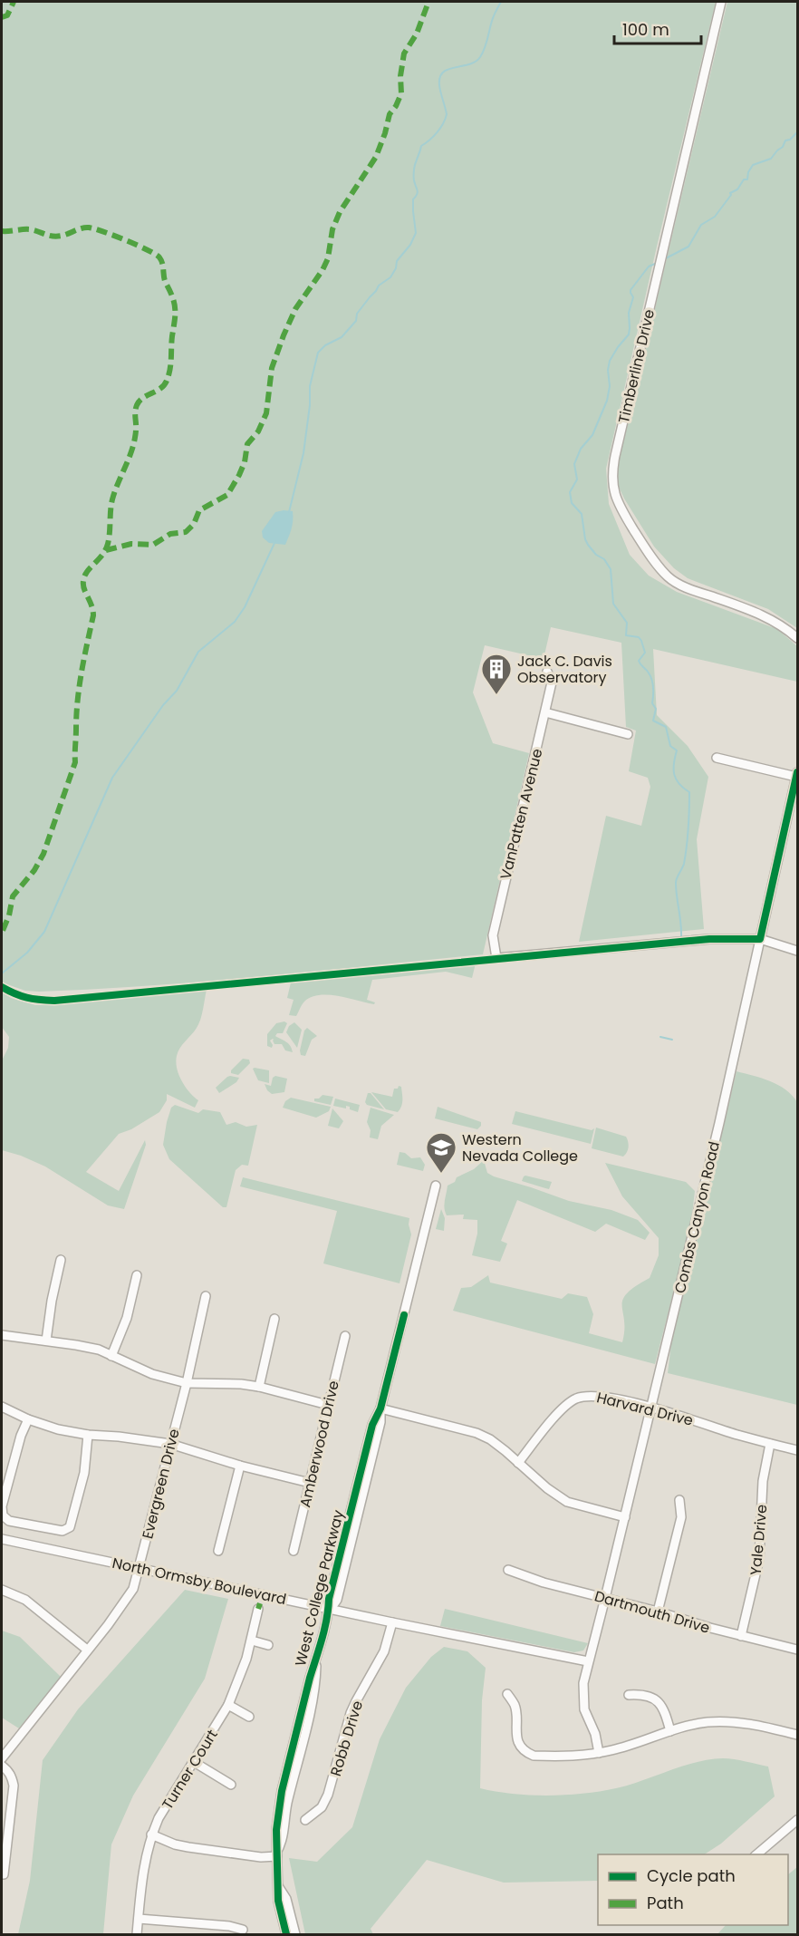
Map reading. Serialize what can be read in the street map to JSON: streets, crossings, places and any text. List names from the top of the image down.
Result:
{
  "streets": {
    "street": [
      "Timberline Drive",
      "VanPatten Avenue",
      "Combs Canyon Road",
      "Harvard Drive",
      "Amberwood Drive",
      "Evergreen Drive",
      "Yale Drive",
      "North Ormsby Boulevard",
      "West College Parkway",
      "Dartmouth Drive",
      "Robb Drive",
      "Turner Court"
    ]
  },
  "crossings": [
    ["VanPatten Avenue", "Combs Canyon Road"],
    ["Combs Canyon Road", "Harvard Drive"],
    ["Combs Canyon Road", "North Ormsby Boulevard"],
    ["Combs Canyon Road", "Dartmouth Drive"],
    ["Harvard Drive", "Yale Drive"],
    ["Evergreen Drive", "North Ormsby Boulevard"],
    ["Yale Drive", "Dartmouth Drive"],
    ["North Ormsby Boulevard", "West College Parkway"],
    ["North Ormsby Boulevard", "Robb Drive"],
    ["North Ormsby Boulevard", "Turner Court"]
  ],
  "places": {
    "building": ["Jack C. Davis Observatory"],
    "school or university": ["Western Nevada College"]
  },
  "legend": ["Cycle path", "Path"],
  "scale_bar": "100 m"
}
